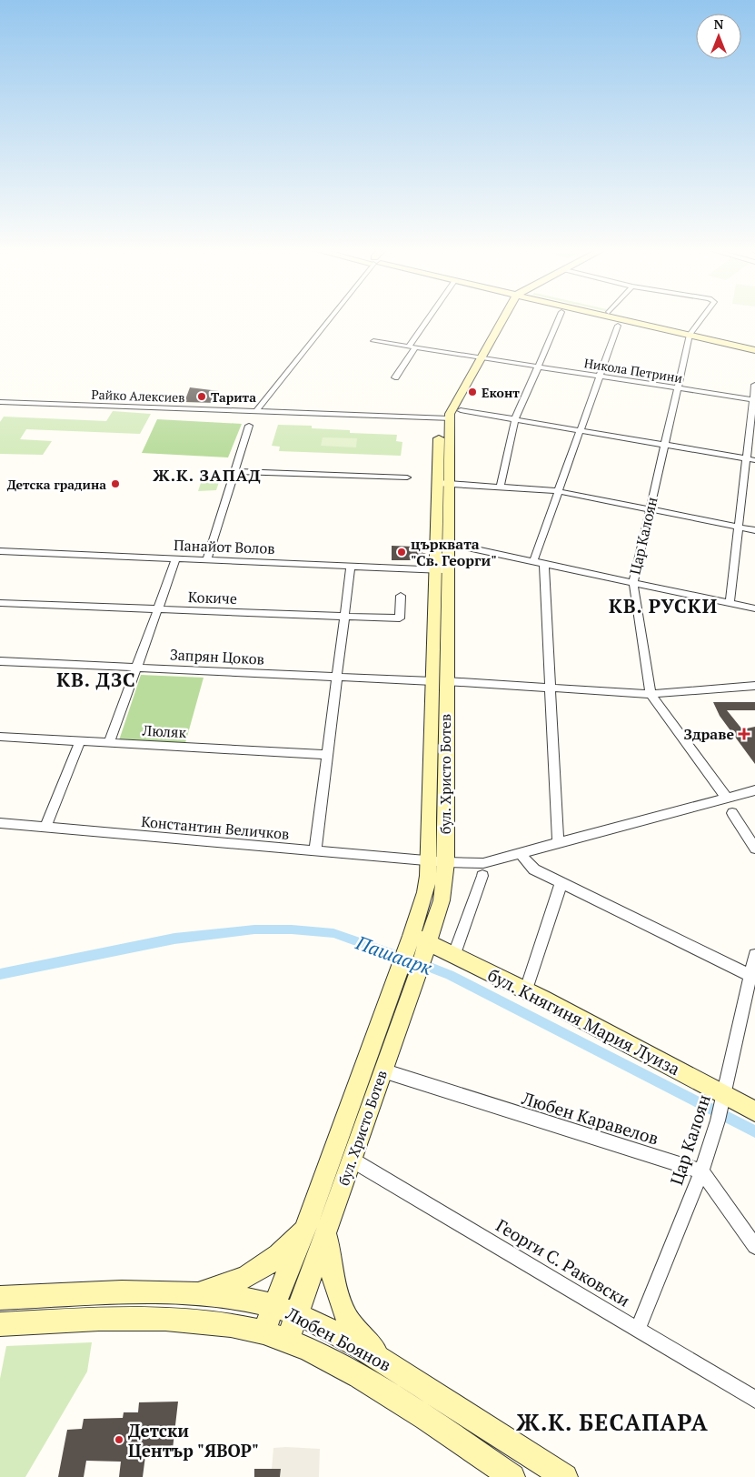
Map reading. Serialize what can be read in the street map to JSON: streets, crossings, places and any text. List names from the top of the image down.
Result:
{
  "streets": {
    "main road": ["бул. Христо Ботев", "бул. Княгиня Мария Луиза", "Любен Боянов"],
    "street": [
      "Никола Петрини",
      "Райко Алексиев",
      "Цар Калоян",
      "Панайот Волов",
      "Кокиче",
      "Запрян Цоков",
      "Люляк",
      "Константин Величков",
      "Любен Каравелов",
      "Георги С. Раковски"
    ]
  },
  "crossings": [
    ["Никола Петрини", "Цар Калоян"],
    ["Никола Петрини", "бул. Христо Ботев"],
    ["Райко Алексиев", "бул. Христо Ботев"],
    ["Цар Калоян", "Запрян Цоков"],
    ["Цар Калоян", "Константин Величков"],
    ["Цар Калоян", "бул. Княгиня Мария Луиза"],
    ["Цар Калоян", "Любен Каравелов"],
    ["Цар Калоян", "Георги С. Раковски"],
    ["Панайот Волов", "бул. Христо Ботев"],
    ["Запрян Цоков", "бул. Христо Ботев"],
    ["бул. Христо Ботев", "Константин Величков"],
    ["бул. Христо Ботев", "бул. Княгиня Мария Луиза"],
    ["бул. Христо Ботев", "Любен Каравелов"],
    ["бул. Христо Ботев", "Георги С. Раковски"],
    ["бул. Христо Ботев", "Любен Боянов"]
  ],
  "districts": [
    "Ж.К. ЗАПАД",
    "КВ. РУСКИ",
    "КВ. ДЗС",
    "Ж.К. БЕСАПАРА"
  ],
  "water": ["Пашаарк"],
  "places": {
    "other": [
      "Еконт",
      "Тарита",
      "Детска градина",
      "църквата \"Св. Георги\"",
      "Детски Център \"ЯВОР\""
    ],
    "health": ["Здраве"]
  },
  "north": "top"
}
